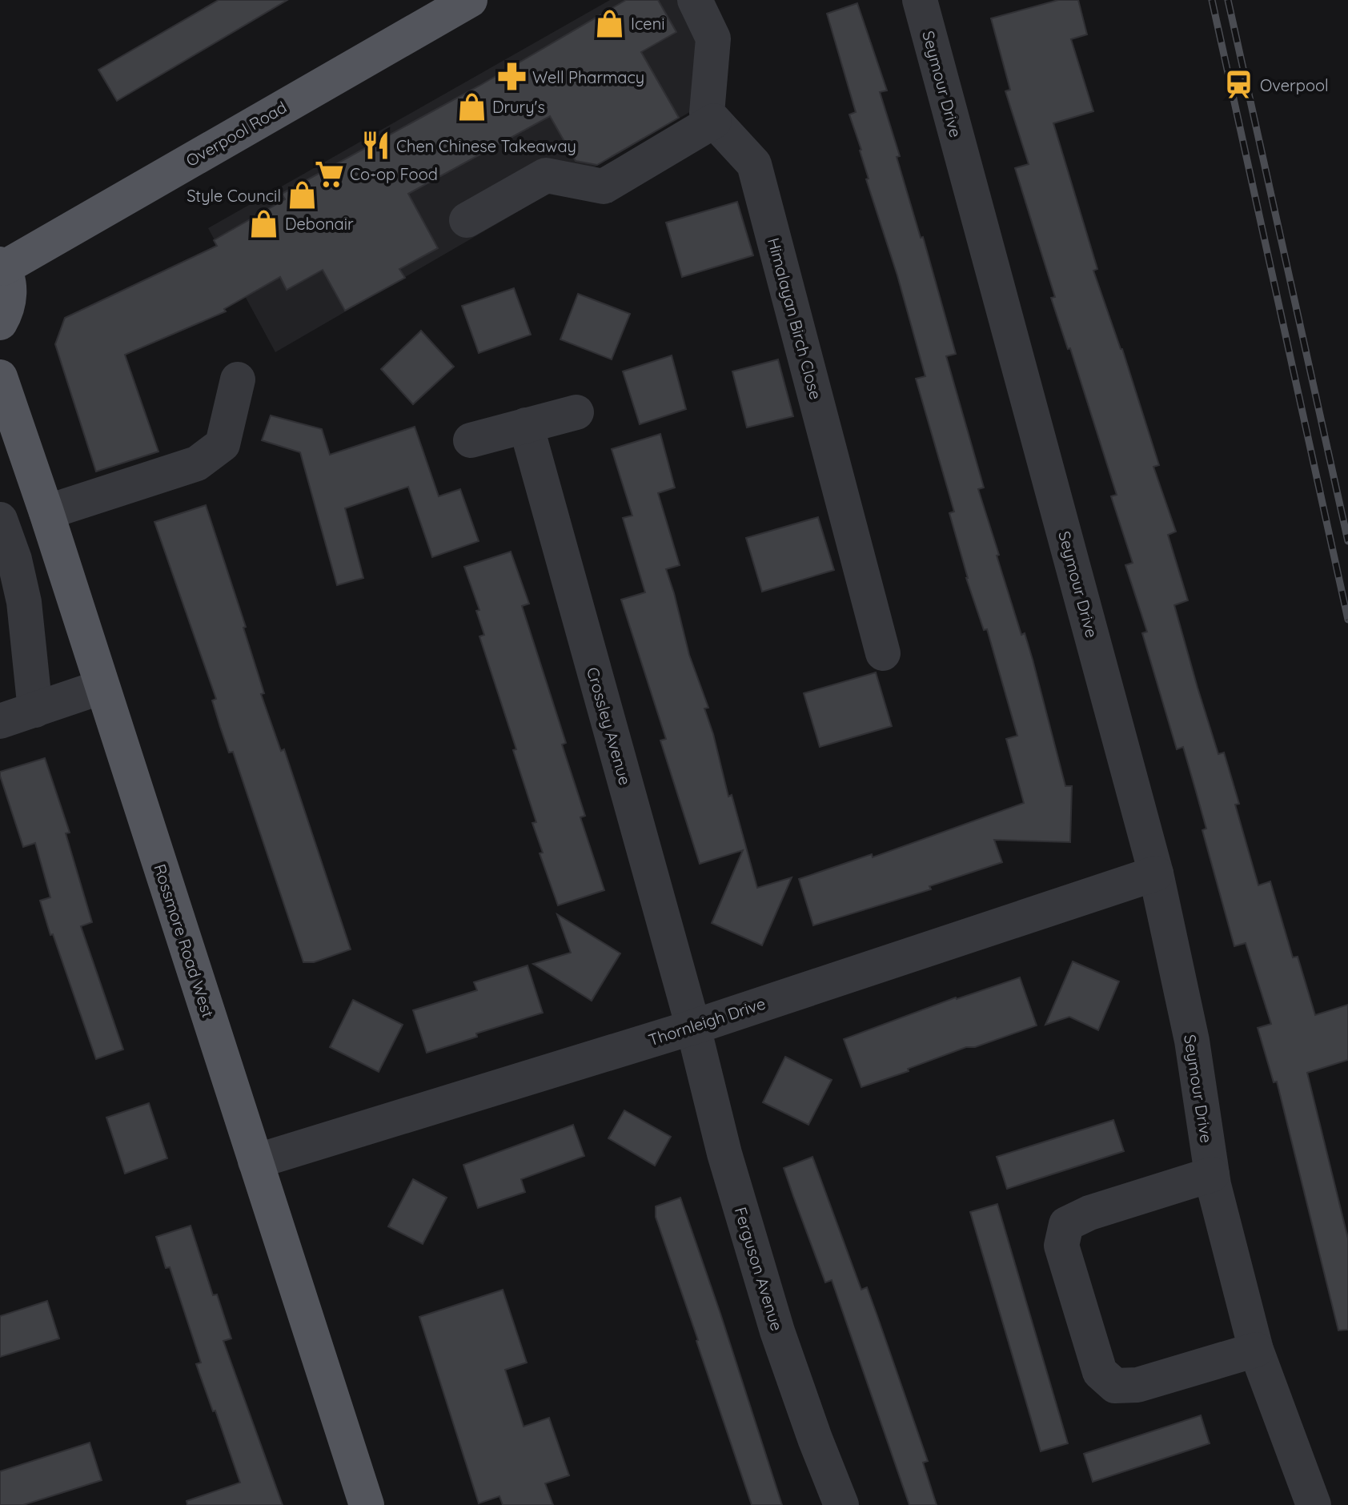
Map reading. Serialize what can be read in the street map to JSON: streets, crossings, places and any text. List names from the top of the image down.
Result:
{
  "streets": {
    "main road": ["Overpool Road", "Rossmore Road West"],
    "street": [
      "Seymour Drive",
      "Himalayan Birch Close",
      "Crossley Avenue",
      "Thornleigh Drive",
      "Ferguson Avenue"
    ]
  },
  "crossings": [
    ["Seymour Drive", "Thornleigh Drive"],
    ["Crossley Avenue", "Thornleigh Drive"],
    ["Crossley Avenue", "Ferguson Avenue"],
    ["Rossmore Road West", "Thornleigh Drive"],
    ["Thornleigh Drive", "Ferguson Avenue"]
  ],
  "places": {
    "shop": [
      "Iceni",
      "Drury's",
      "Style Council",
      "Debonair"
    ],
    "pharmacy": ["Well Pharmacy"],
    "station": ["Overpool"],
    "restaurant": ["Chen Chinese Takeaway"],
    "supermarket": ["Co-op Food"]
  }
}
